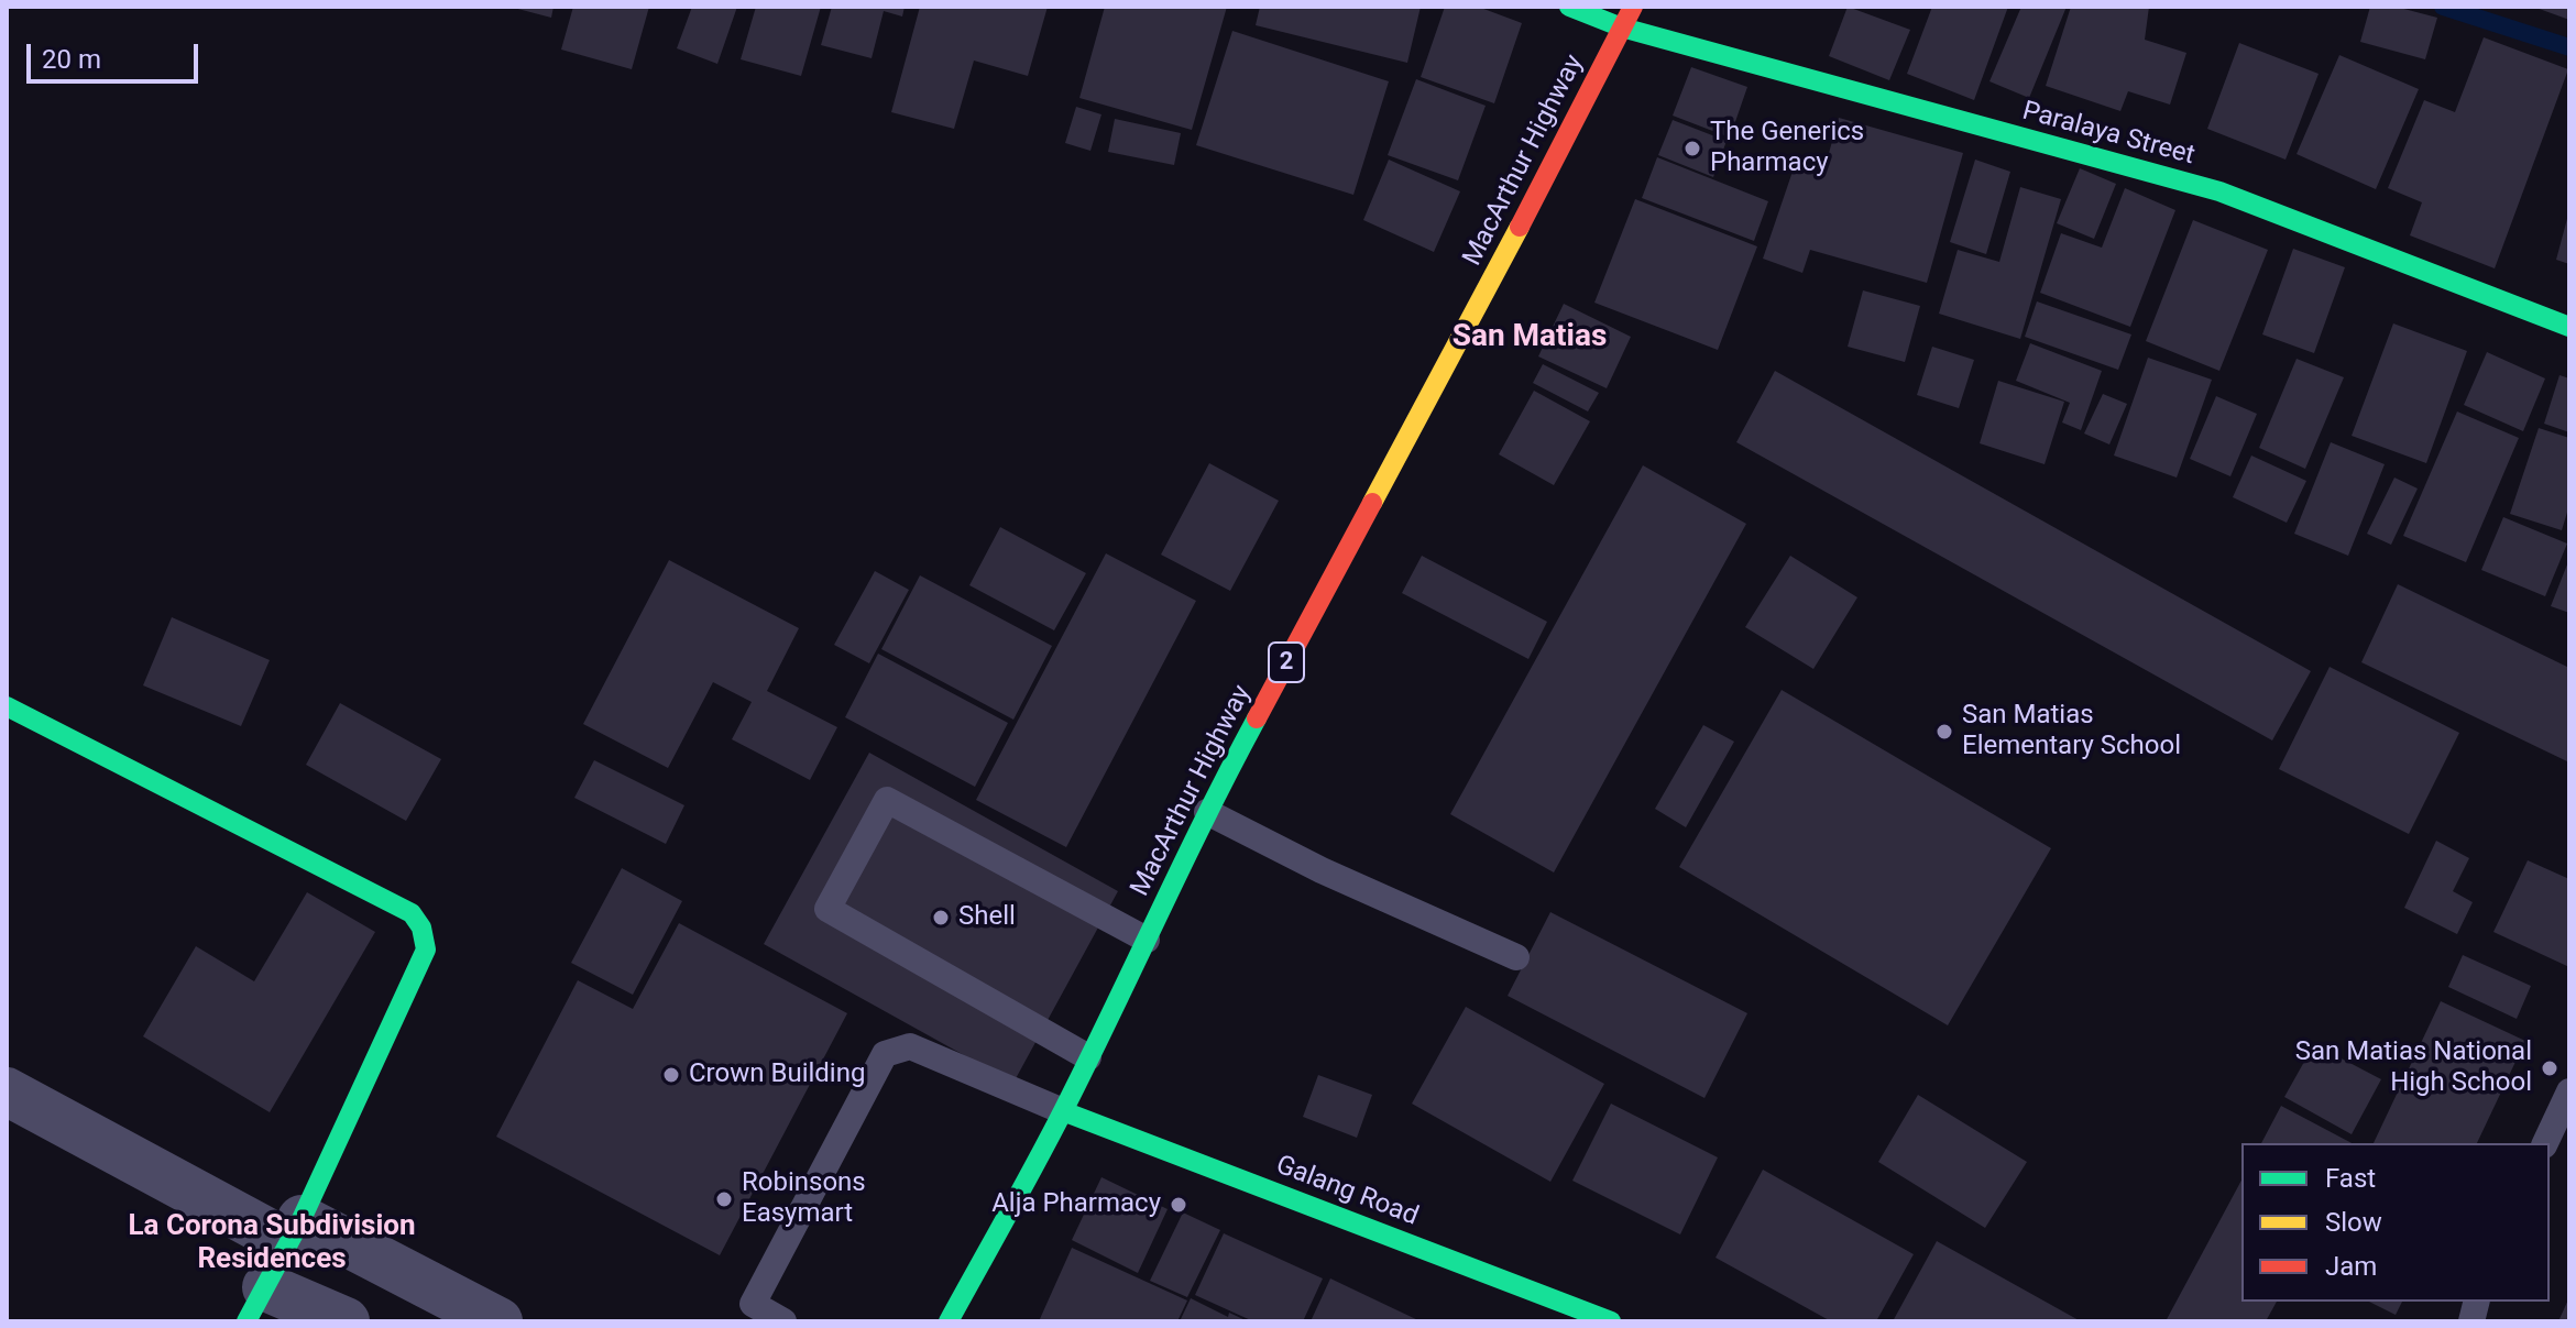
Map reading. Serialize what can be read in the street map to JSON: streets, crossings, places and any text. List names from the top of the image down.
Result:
{
  "streets": {
    "main road": [
      "Paralaya Street",
      "MacArthur Highway",
      "2",
      "Galang Road"
    ]
  },
  "crossings": [
    ["Paralaya Street", "MacArthur Highway"],
    ["MacArthur Highway", "Galang Road"]
  ],
  "districts": ["San Matias", "La Corona Subdivision Residences"],
  "places": [
    "The Generics Pharmacy",
    "San Matias Elementary School",
    "Shell",
    "San Matias National High School",
    "Crown Building",
    "Robinsons Easymart",
    "Alja Pharmacy"
  ],
  "legend": ["Fast", "Slow", "Jam"],
  "scale_bar": "20 m"
}
